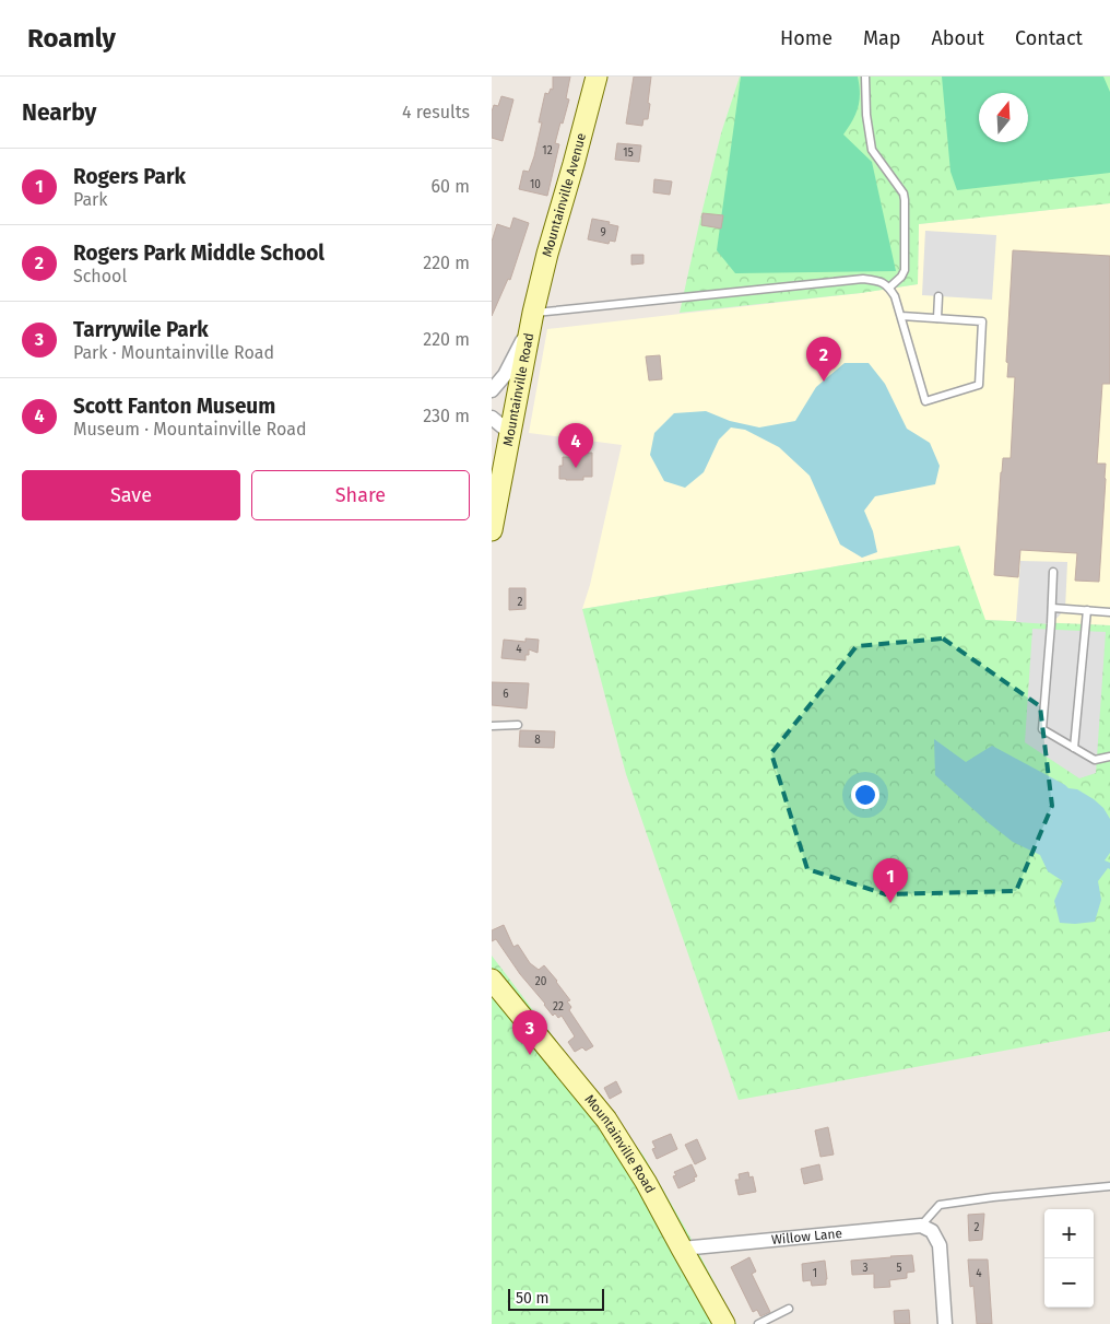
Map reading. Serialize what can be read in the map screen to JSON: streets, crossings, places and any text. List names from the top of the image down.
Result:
{
  "streets": {
    "street": ["Mountainville Avenue", "Mountainville Road", "Willow Lane"]
  },
  "crossings": [
    ["Mountainville Avenue", "Mountainville Road"],
    ["Mountainville Road", "Willow Lane"]
  ],
  "house_numbers": [
    "12",
    "15",
    "10",
    "9",
    "2",
    "4",
    "6",
    "8",
    "20",
    "22",
    "2",
    "3",
    "5",
    "1",
    "4"
  ],
  "scale_bar": "50 m",
  "north": "top",
  "page": {
    "header": "Roamly",
    "nav": [
      "Home",
      "Map",
      "About",
      "Contact"
    ],
    "heading": ["Nearby", "4 results"],
    "list": [
      {
        "mark": "1",
        "name": "Rogers Park",
        "note": "Park",
        "value": "60 m"
      },
      {
        "mark": "2",
        "name": "Rogers Park Middle School",
        "note": "School",
        "value": "220 m"
      },
      {
        "mark": "3",
        "name": "Tarrywile Park",
        "note": "Park · Mountainville Road",
        "value": "220 m"
      },
      {
        "mark": "4",
        "name": "Scott Fanton Museum",
        "note": "Museum · Mountainville Road",
        "value": "230 m"
      }
    ],
    "pins": [
      "2",
      "4",
      "1",
      "3"
    ],
    "buttons": ["Save", "Share"],
    "map_buttons": ["+", "−"],
    "scale": "50 m"
  }
}
